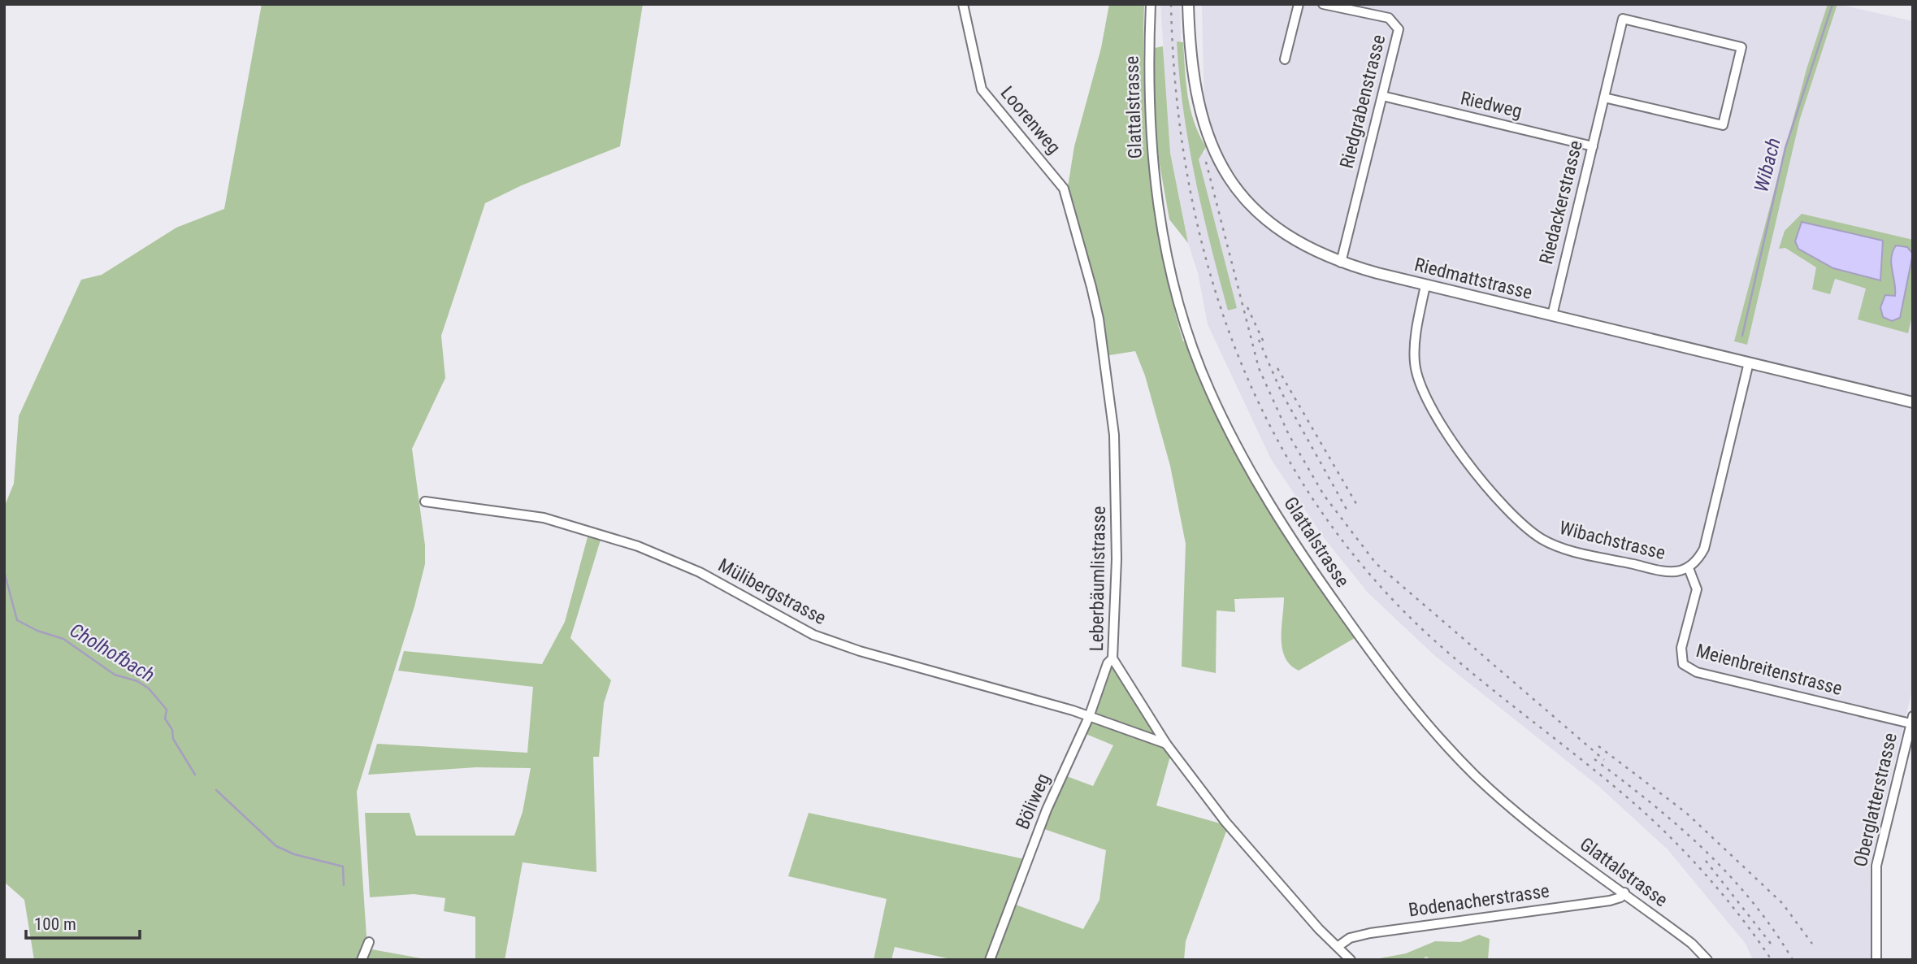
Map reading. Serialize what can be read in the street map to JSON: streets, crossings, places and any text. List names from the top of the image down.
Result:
{
  "streets": {
    "main road": ["Riedmattstrasse"],
    "street": [
      "Riedgrabenstrasse",
      "Riedweg",
      "Glattalstrasse",
      "Loorenweg",
      "Riedackerstrasse",
      "Wibachstrasse",
      "Leberbäumlistrasse",
      "Mülibergstrasse",
      "Meienbreitenstrasse",
      "Oberglatterstrasse",
      "Böliweg",
      "Bodenacherstrasse"
    ]
  },
  "crossings": [
    ["Riedgrabenstrasse", "Riedweg"],
    ["Riedgrabenstrasse", "Riedmattstrasse"],
    ["Riedweg", "Riedackerstrasse"],
    ["Glattalstrasse", "Bodenacherstrasse"],
    ["Loorenweg", "Leberbäumlistrasse"],
    ["Riedackerstrasse", "Riedmattstrasse"],
    ["Riedmattstrasse", "Wibachstrasse"],
    ["Wibachstrasse", "Meienbreitenstrasse"],
    ["Leberbäumlistrasse", "Mülibergstrasse"],
    ["Leberbäumlistrasse", "Böliweg"],
    ["Leberbäumlistrasse", "Bodenacherstrasse"],
    ["Mülibergstrasse", "Böliweg"],
    ["Meienbreitenstrasse", "Oberglatterstrasse"]
  ],
  "water": ["Wibach", "Cholhofbach"],
  "scale_bar": "100 m"
}
